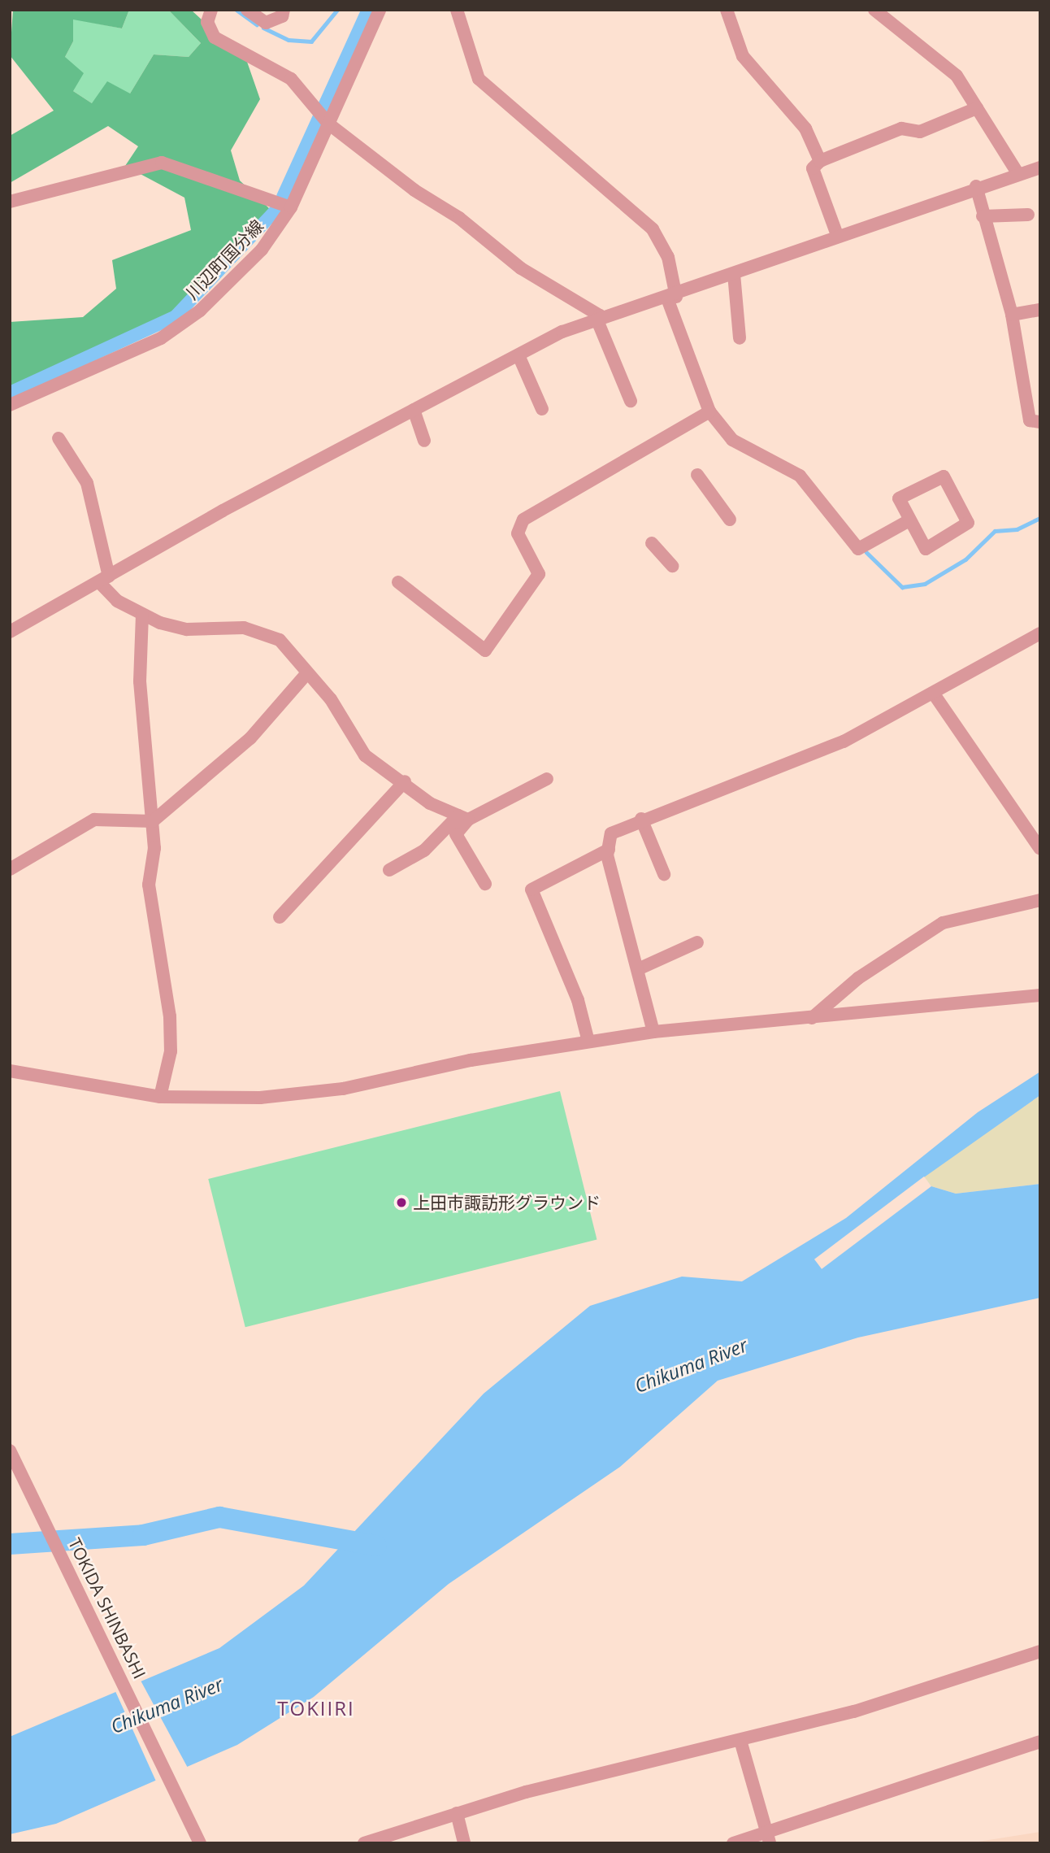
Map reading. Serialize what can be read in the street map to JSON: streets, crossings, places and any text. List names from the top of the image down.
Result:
{
  "streets": {
    "street": ["川辺町国分線", "TOKIDA SHINBASHI"]
  },
  "districts": ["TOKIIRI"],
  "water": ["Chikuma River"],
  "places": ["上田市諏訪形グラウンド"]
}
